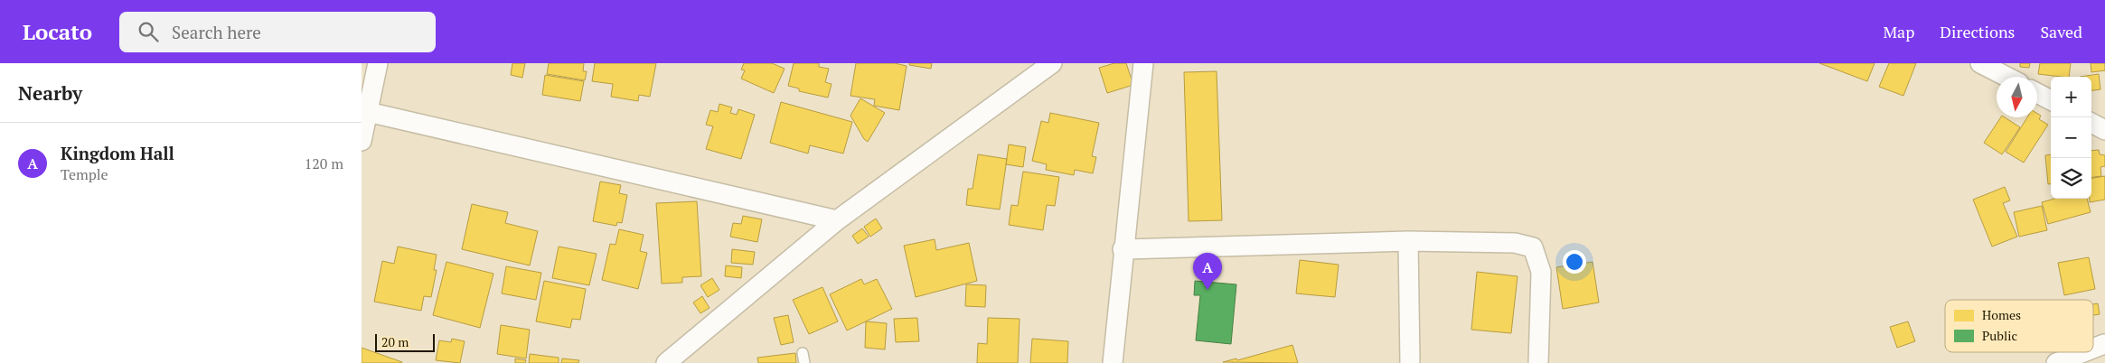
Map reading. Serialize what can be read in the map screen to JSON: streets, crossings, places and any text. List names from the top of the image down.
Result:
{
  "legend": ["Homes", "Public"],
  "scale_bar": "20 m",
  "north": "bottom",
  "page": {
    "header": "Locato",
    "search": "Search here",
    "nav": ["Map", "Directions", "Saved"],
    "heading": "Nearby",
    "map_buttons": ["+", "−"],
    "list": [
      {
        "mark": "A",
        "name": "Kingdom Hall",
        "note": "Temple",
        "value": "120 m"
      }
    ],
    "pins": "A",
    "scale": "20 m"
  }
}
